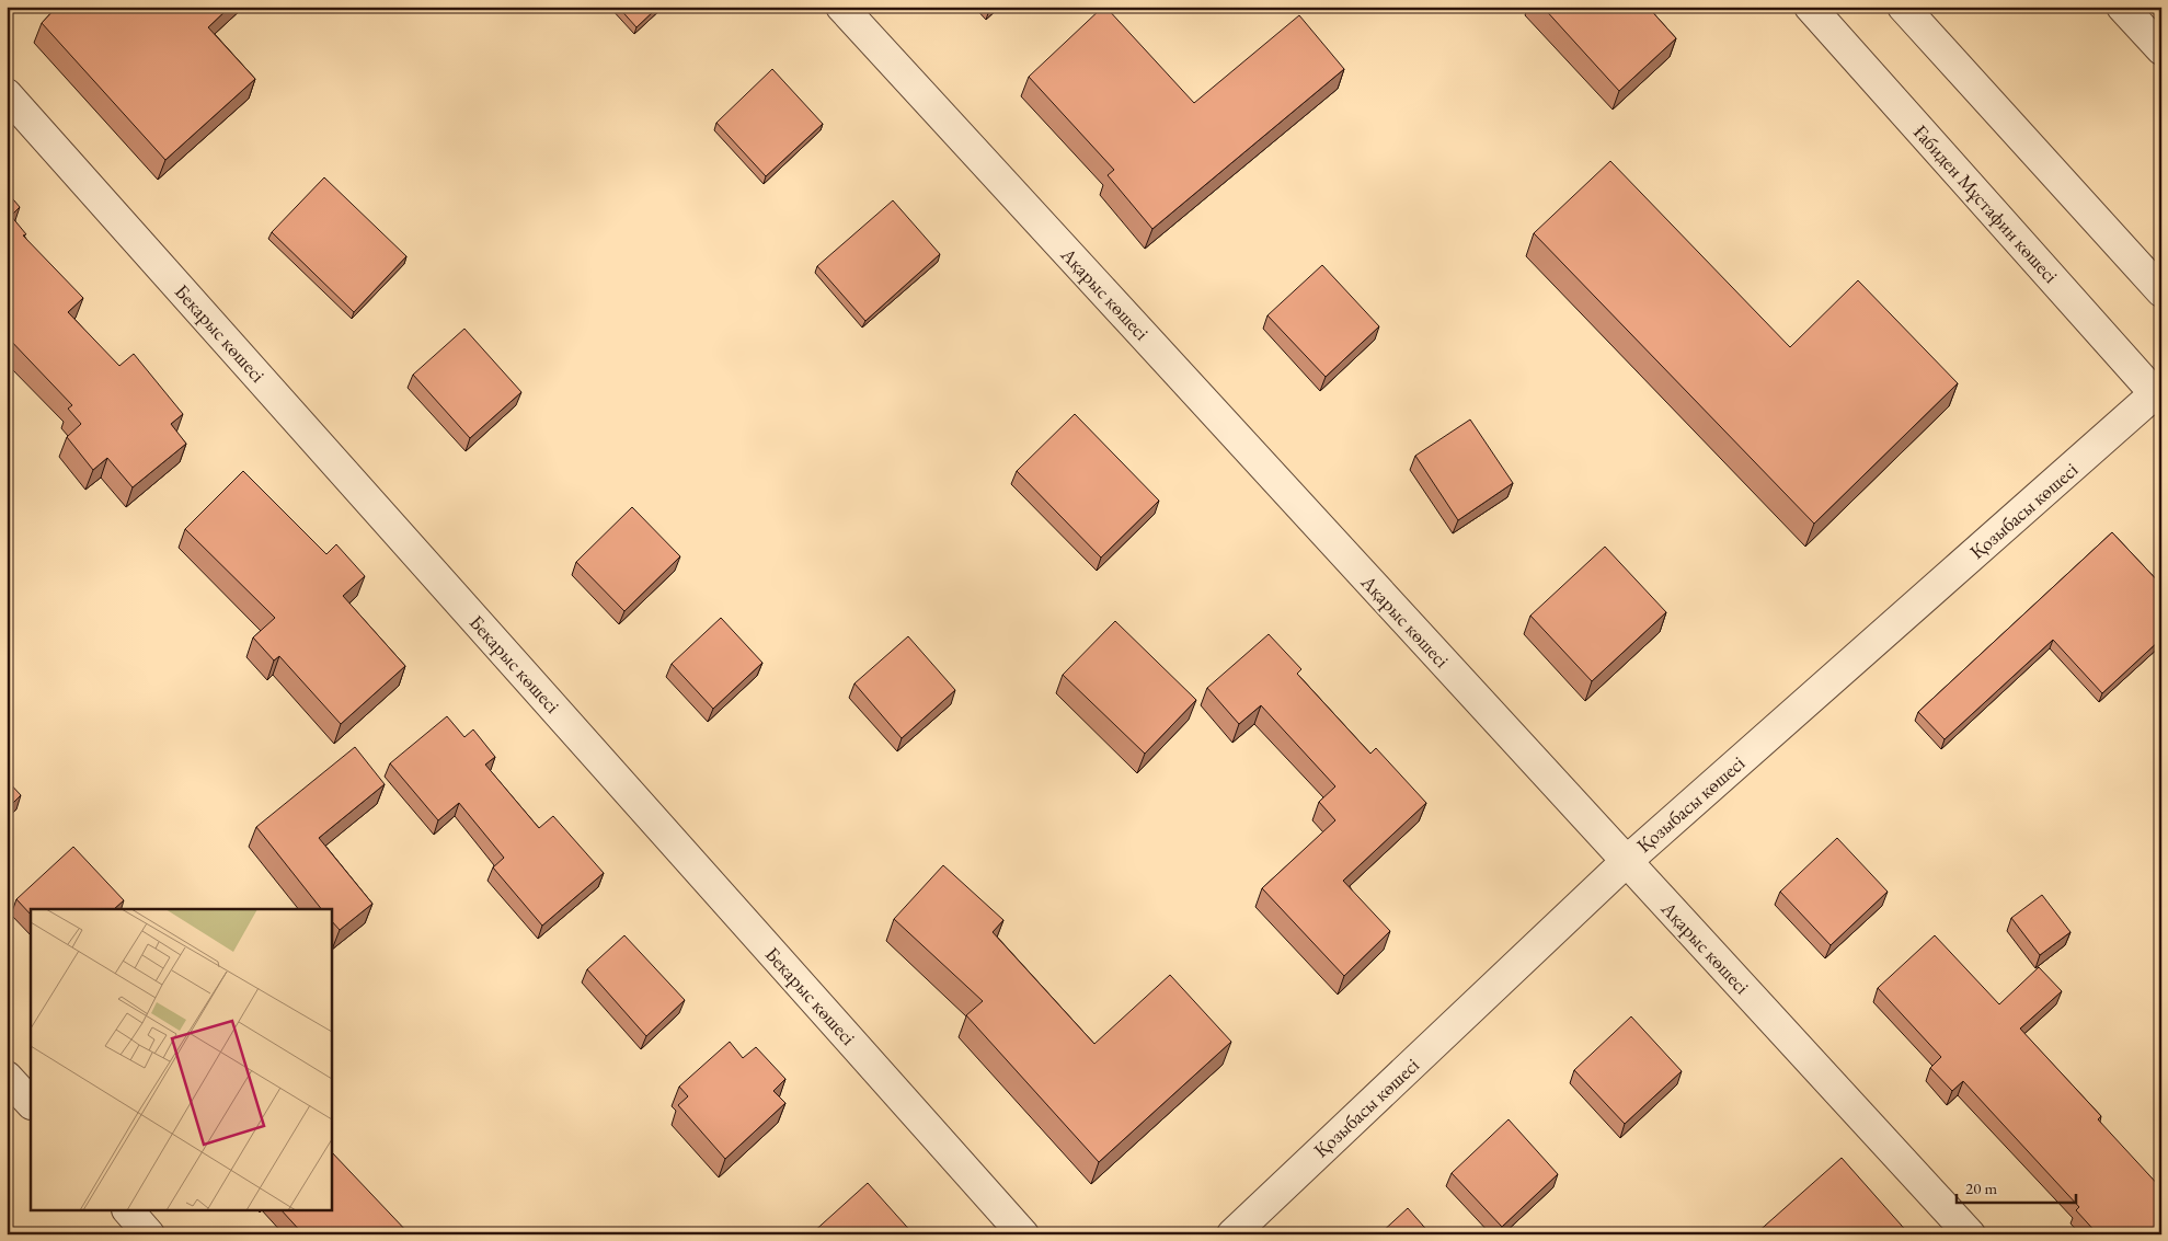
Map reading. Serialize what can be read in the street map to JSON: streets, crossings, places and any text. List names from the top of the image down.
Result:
{
  "streets": {
    "street": [
      "Ғабиден Мұстафин көшесі",
      "Ақарыс көшесі",
      "Бекарыс көшесі",
      "Қозыбасы көшесі"
    ]
  },
  "crossings": [
    ["Ғабиден Мұстафин көшесі", "Қозыбасы көшесі"],
    ["Ақарыс көшесі", "Қозыбасы көшесі"]
  ],
  "scale_bar": "20 m"
}
